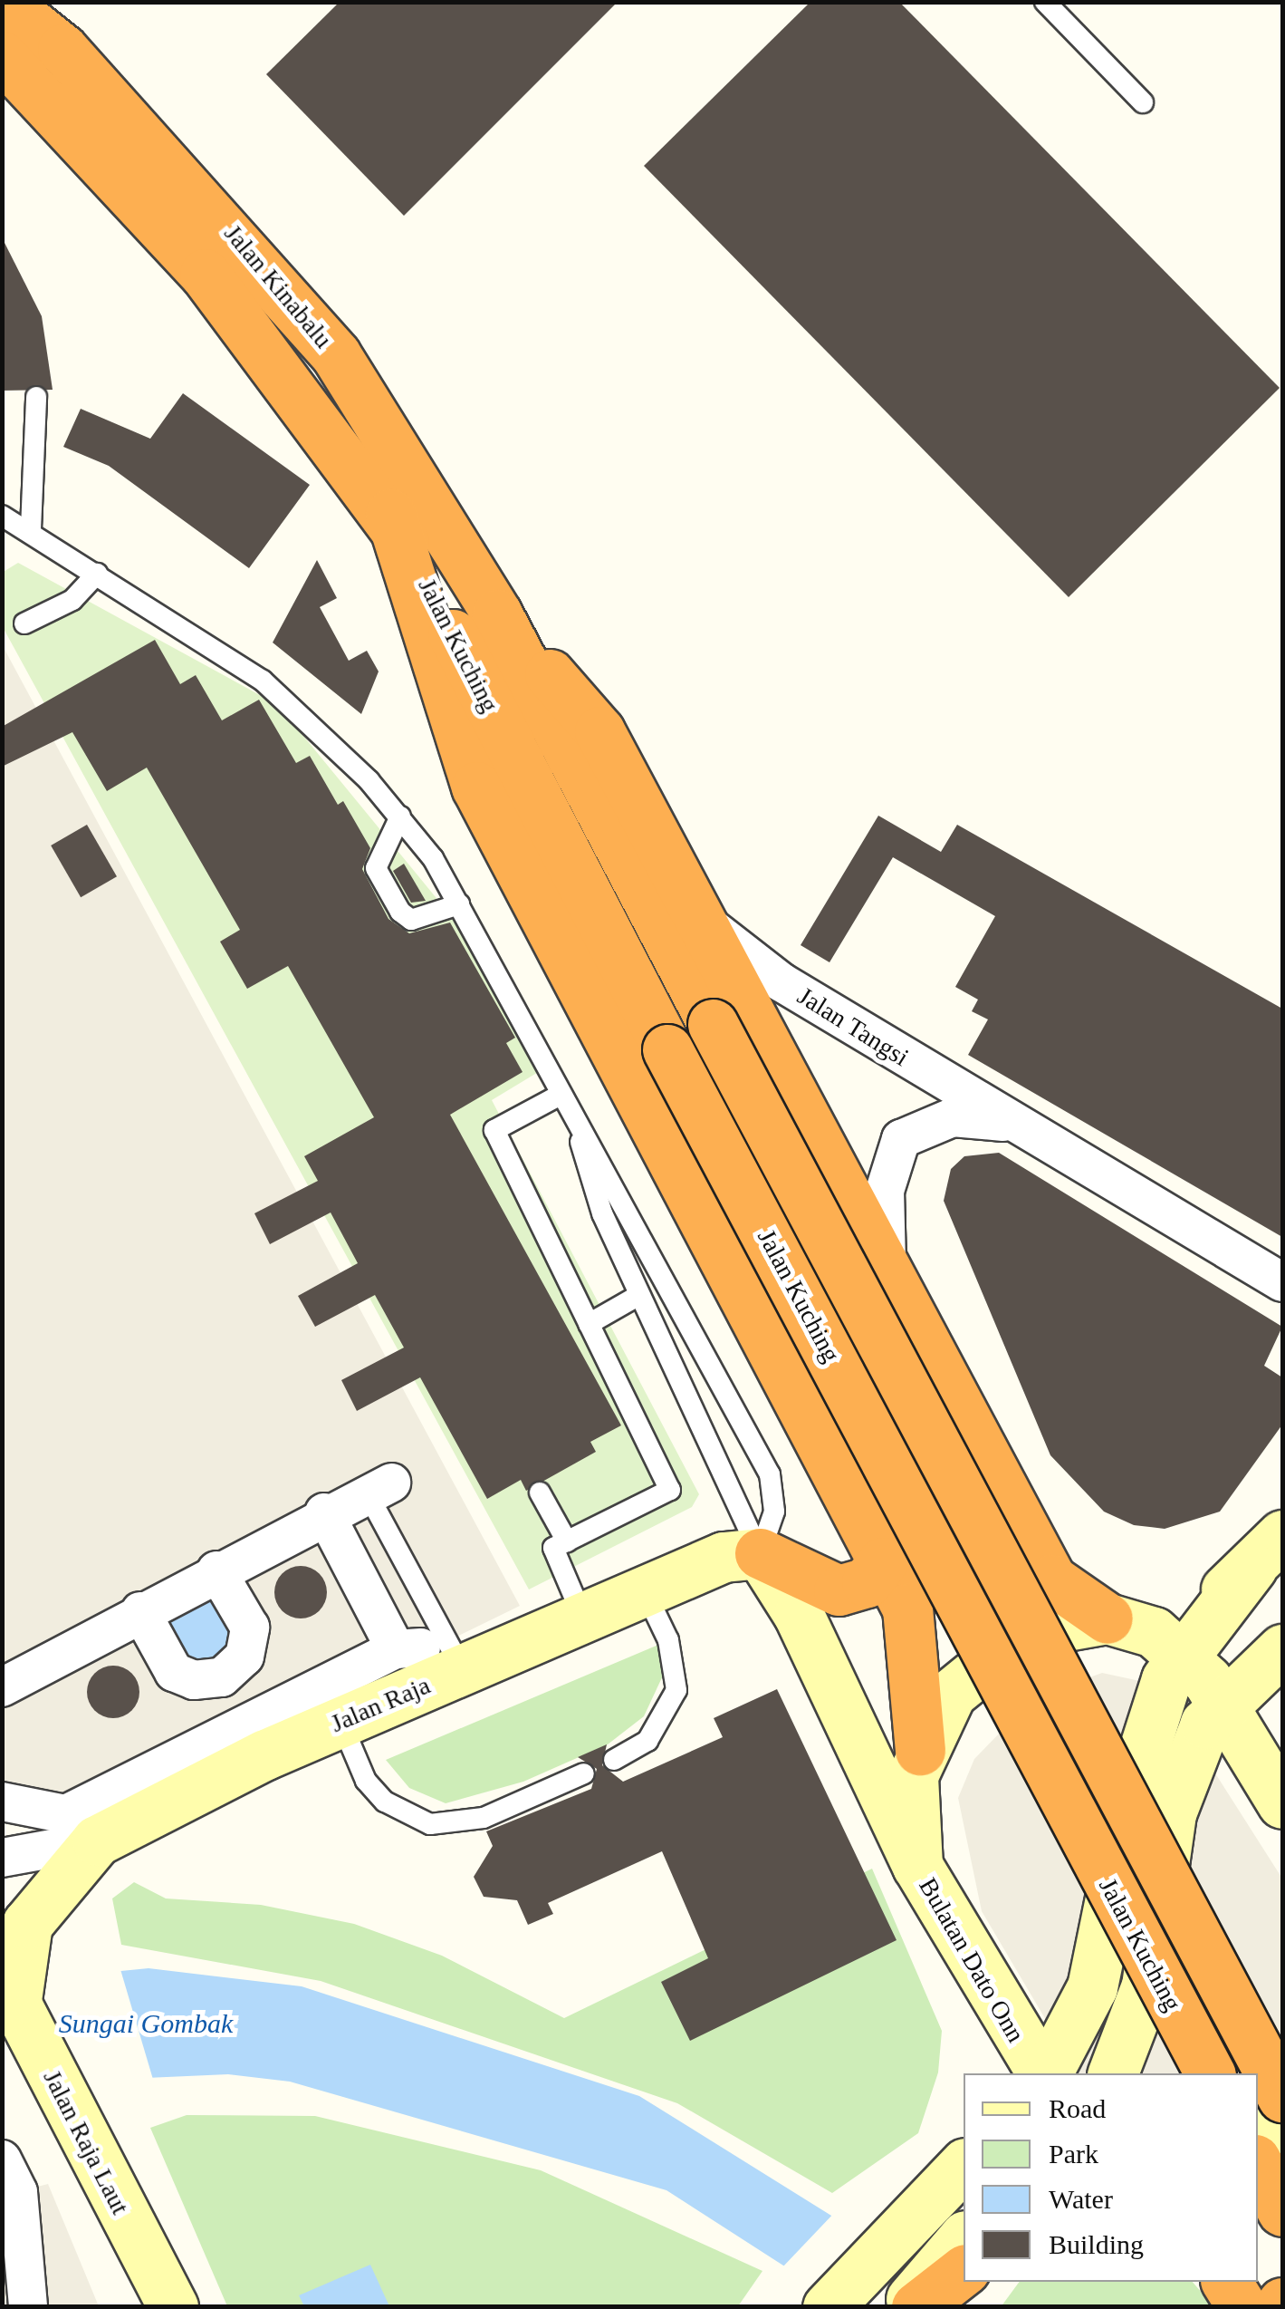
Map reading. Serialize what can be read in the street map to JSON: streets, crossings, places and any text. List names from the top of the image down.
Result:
{
  "streets": {
    "highway": ["Jalan Kinabalu", "Jalan Kuching"],
    "street": [
      "Jalan Tangsi",
      "Jalan Raja",
      "Bulatan Dato Onn",
      "Jalan Raja Laut"
    ]
  },
  "crossings": [
    ["Jalan Kinabalu", "Jalan Kuching"]
  ],
  "water": ["Sungai Gombak"],
  "legend": [
    "Road",
    "Park",
    "Water",
    "Building"
  ]
}
